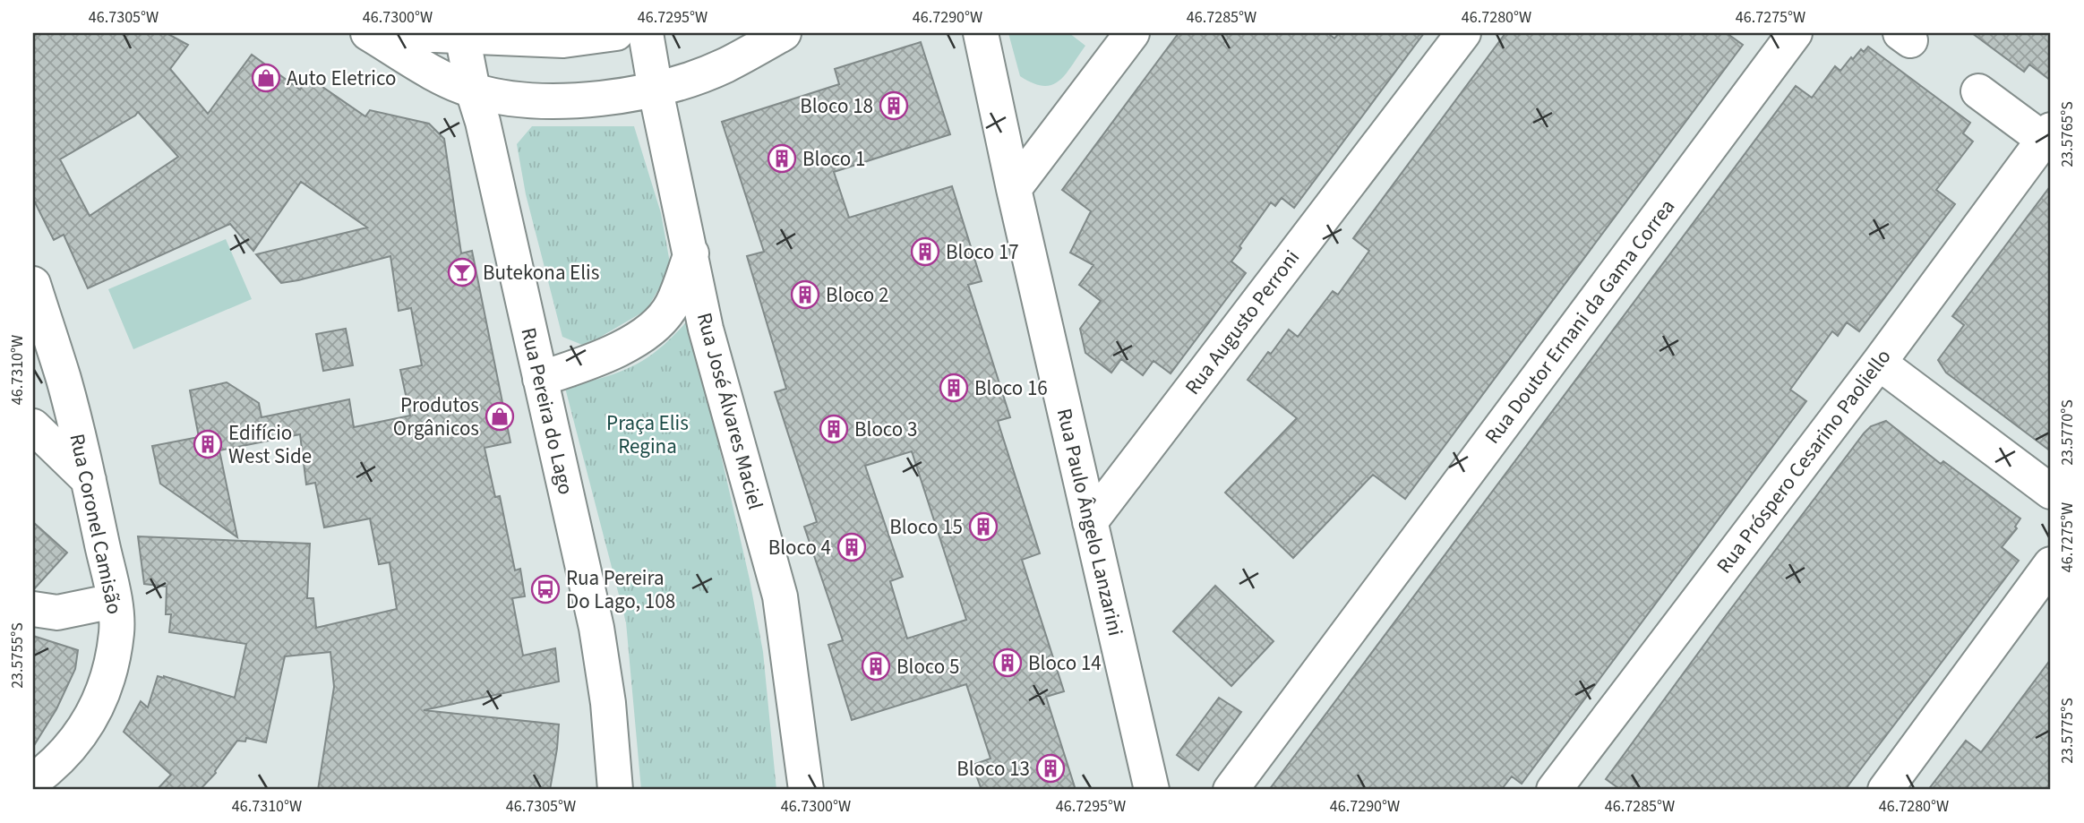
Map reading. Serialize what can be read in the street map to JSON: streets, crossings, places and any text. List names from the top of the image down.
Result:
{
  "streets": {
    "street": [
      "Rua Doutor Ernani da Gama Correa",
      "Rua Augusto Perroni",
      "Rua Pereira do Lago",
      "Rua José Álvares Maciel",
      "Rua Próspero Cesarino Paoliello",
      "Rua Paulo Ângelo Lanzarini",
      "Rua Coronel Camisão"
    ]
  },
  "crossings": [
    ["Rua Augusto Perroni", "Rua Paulo Ângelo Lanzarini"]
  ],
  "parks": ["Praça Elis Regina"],
  "places": {
    "shop": ["Auto Eletrico", "Produtos Orgânicos"],
    "building": [
      "Bloco 18",
      "Bloco 1",
      "Bloco 17",
      "Bloco 2",
      "Bloco 16",
      "Bloco 3",
      "Edifício West Side",
      "Bloco 15",
      "Bloco 4",
      "Bloco 14",
      "Bloco 5",
      "Bloco 13"
    ],
    "bar": ["Butekona Elis"],
    "bus stop": ["Rua Pereira Do Lago, 108"]
  },
  "coordinates": [
    "46.7305°W",
    "46.7300°W",
    "46.7295°W",
    "46.7290°W",
    "46.7285°W",
    "46.7280°W",
    "46.7275°W",
    "23.5765°S",
    "46.7310°W",
    "23.5770°S",
    "23.5755°S",
    "23.5775°S"
  ]
}
